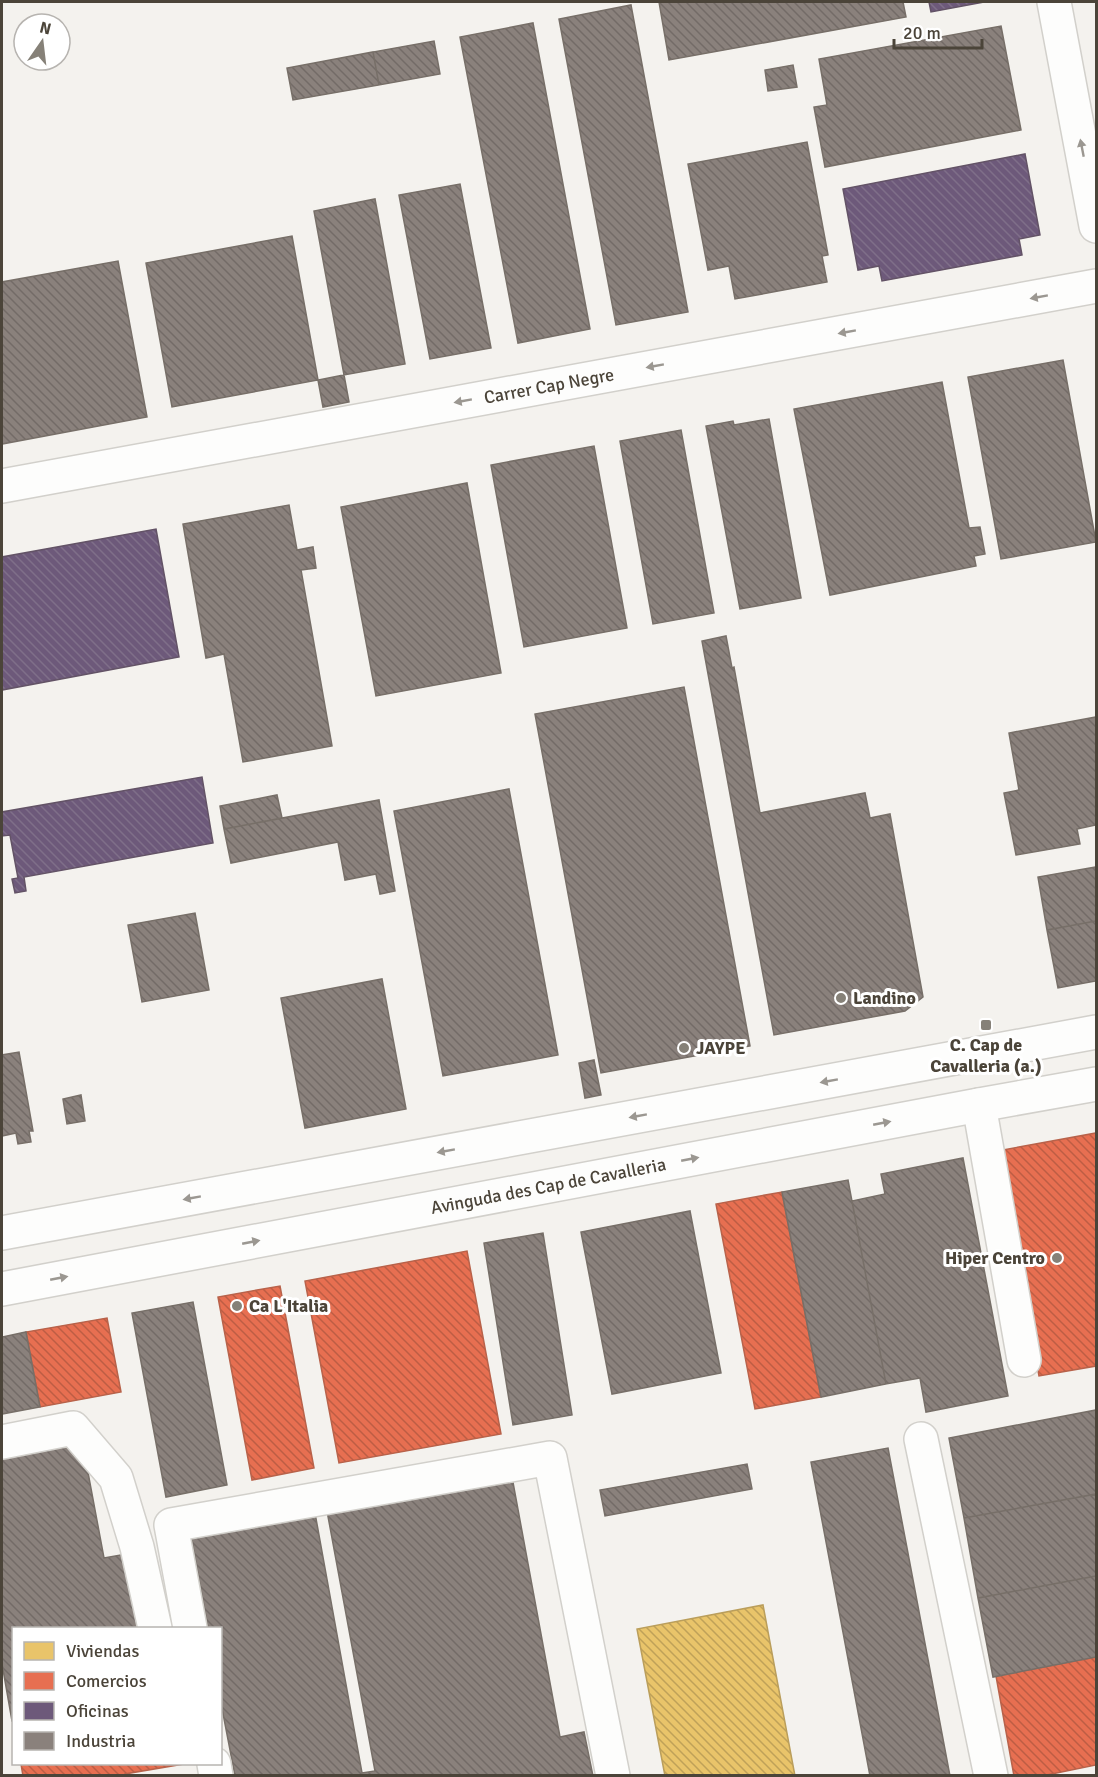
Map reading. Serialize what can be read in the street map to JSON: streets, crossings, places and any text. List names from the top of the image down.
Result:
{
  "streets": {
    "street": ["Carrer Cap Negre", "Avinguda des Cap de Cavalleria"]
  },
  "one_way": ["Carrer Cap Negre"],
  "places": {
    "other": [
      "Landino",
      "JAYPE",
      "Hiper Centro",
      "Ca L'Italia"
    ],
    "transit": ["C. Cap de Cavalleria (a.)"]
  },
  "legend": [
    "Viviendas",
    "Comercios",
    "Oficinas",
    "Industria"
  ],
  "scale_bar": "20 m",
  "north": "top"
}
